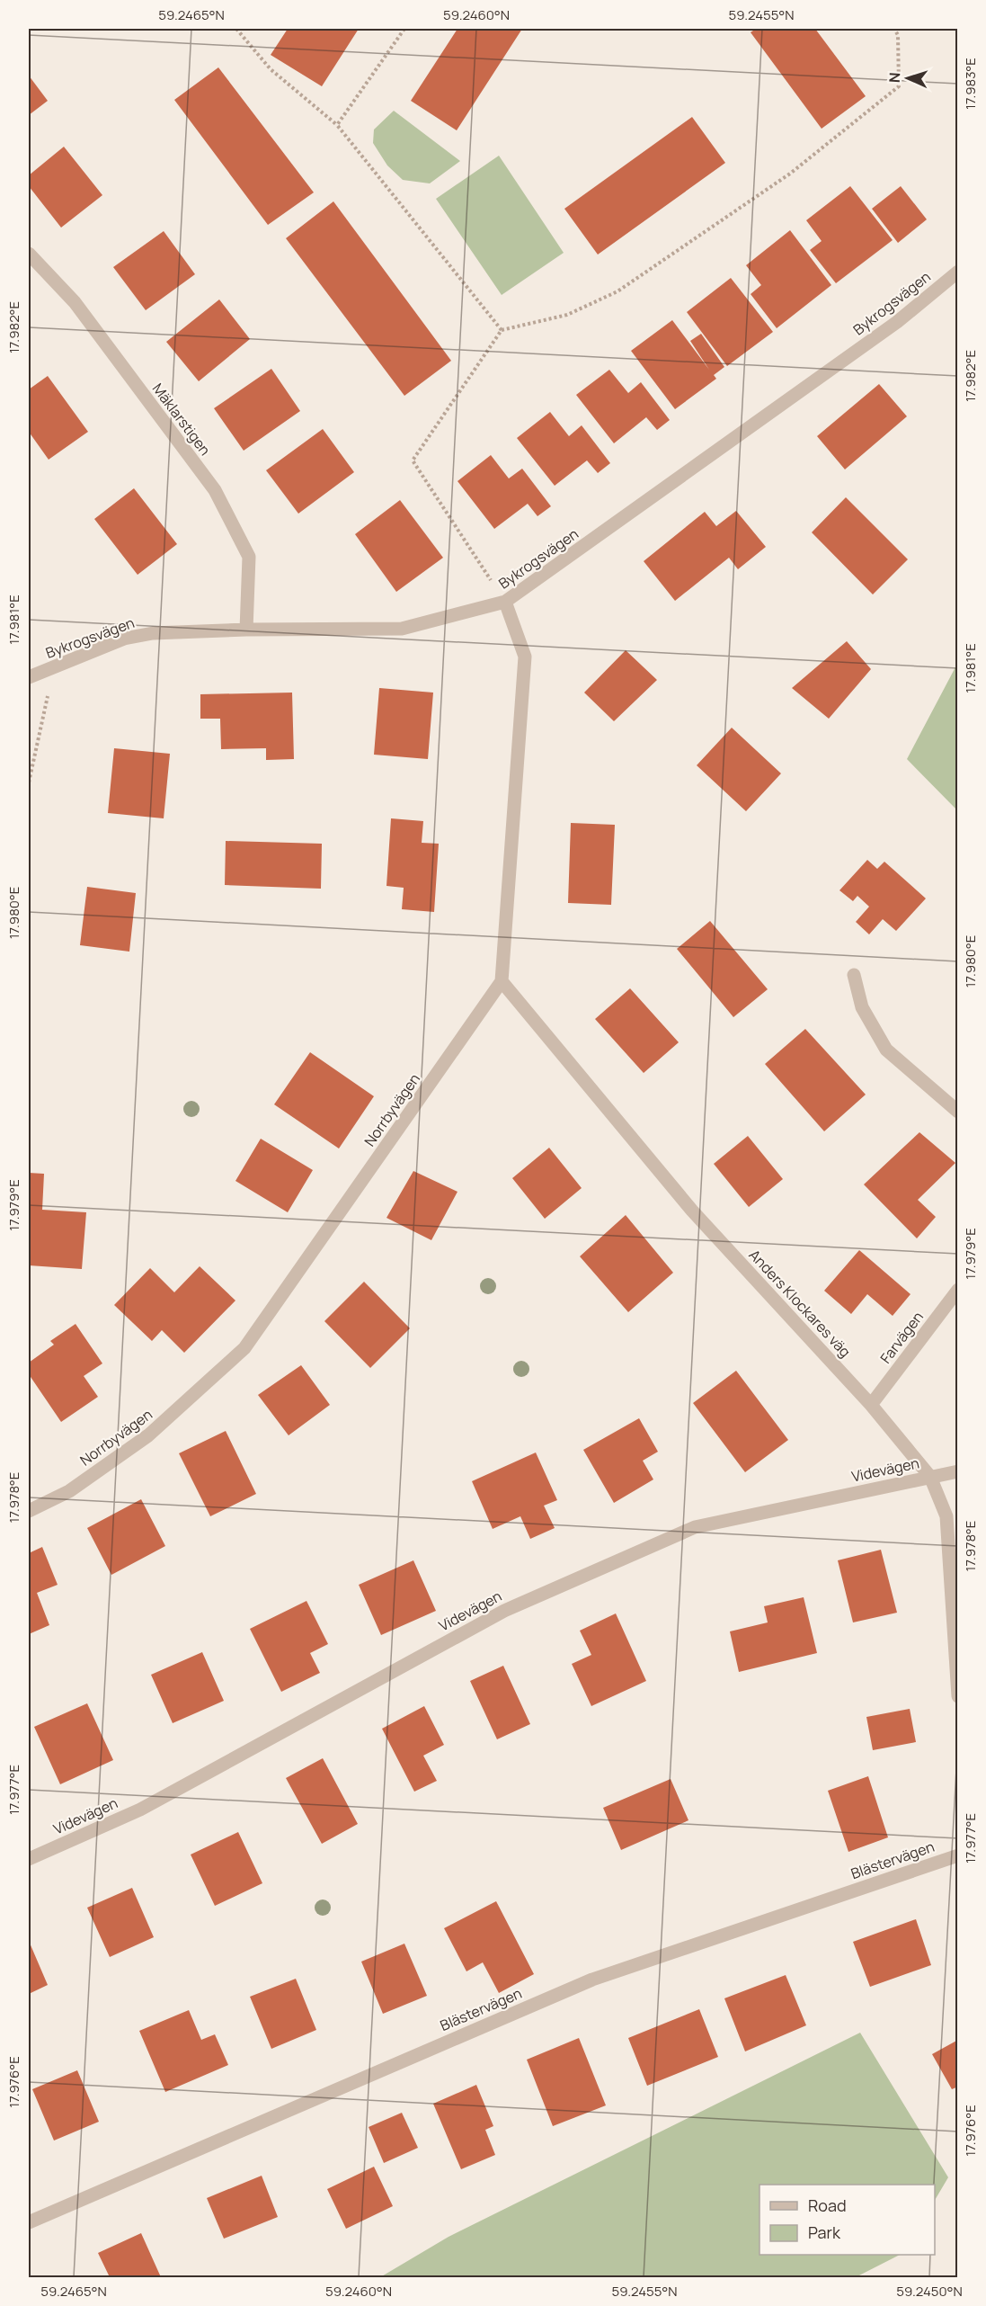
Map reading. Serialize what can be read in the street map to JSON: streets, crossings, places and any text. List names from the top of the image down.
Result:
{
  "streets": {
    "street": [
      "Bykrogsvägen",
      "Mäklarstigen",
      "Norrbyvägen",
      "Anders Klockares väg",
      "Farvägen",
      "Videvägen",
      "Blästervägen"
    ]
  },
  "crossings": [
    ["Bykrogsvägen", "Mäklarstigen"],
    ["Norrbyvägen", "Anders Klockares väg"],
    ["Anders Klockares väg", "Farvägen"],
    ["Anders Klockares väg", "Videvägen"]
  ],
  "legend": ["Road", "Park"],
  "north": "left",
  "coordinates": [
    "59.2465°N",
    "59.2460°N",
    "59.2455°N",
    "17.983°E",
    "17.982°E",
    "17.981°E",
    "17.980°E",
    "17.979°E",
    "17.978°E",
    "17.977°E",
    "17.976°E",
    "59.2450°N"
  ]
}
